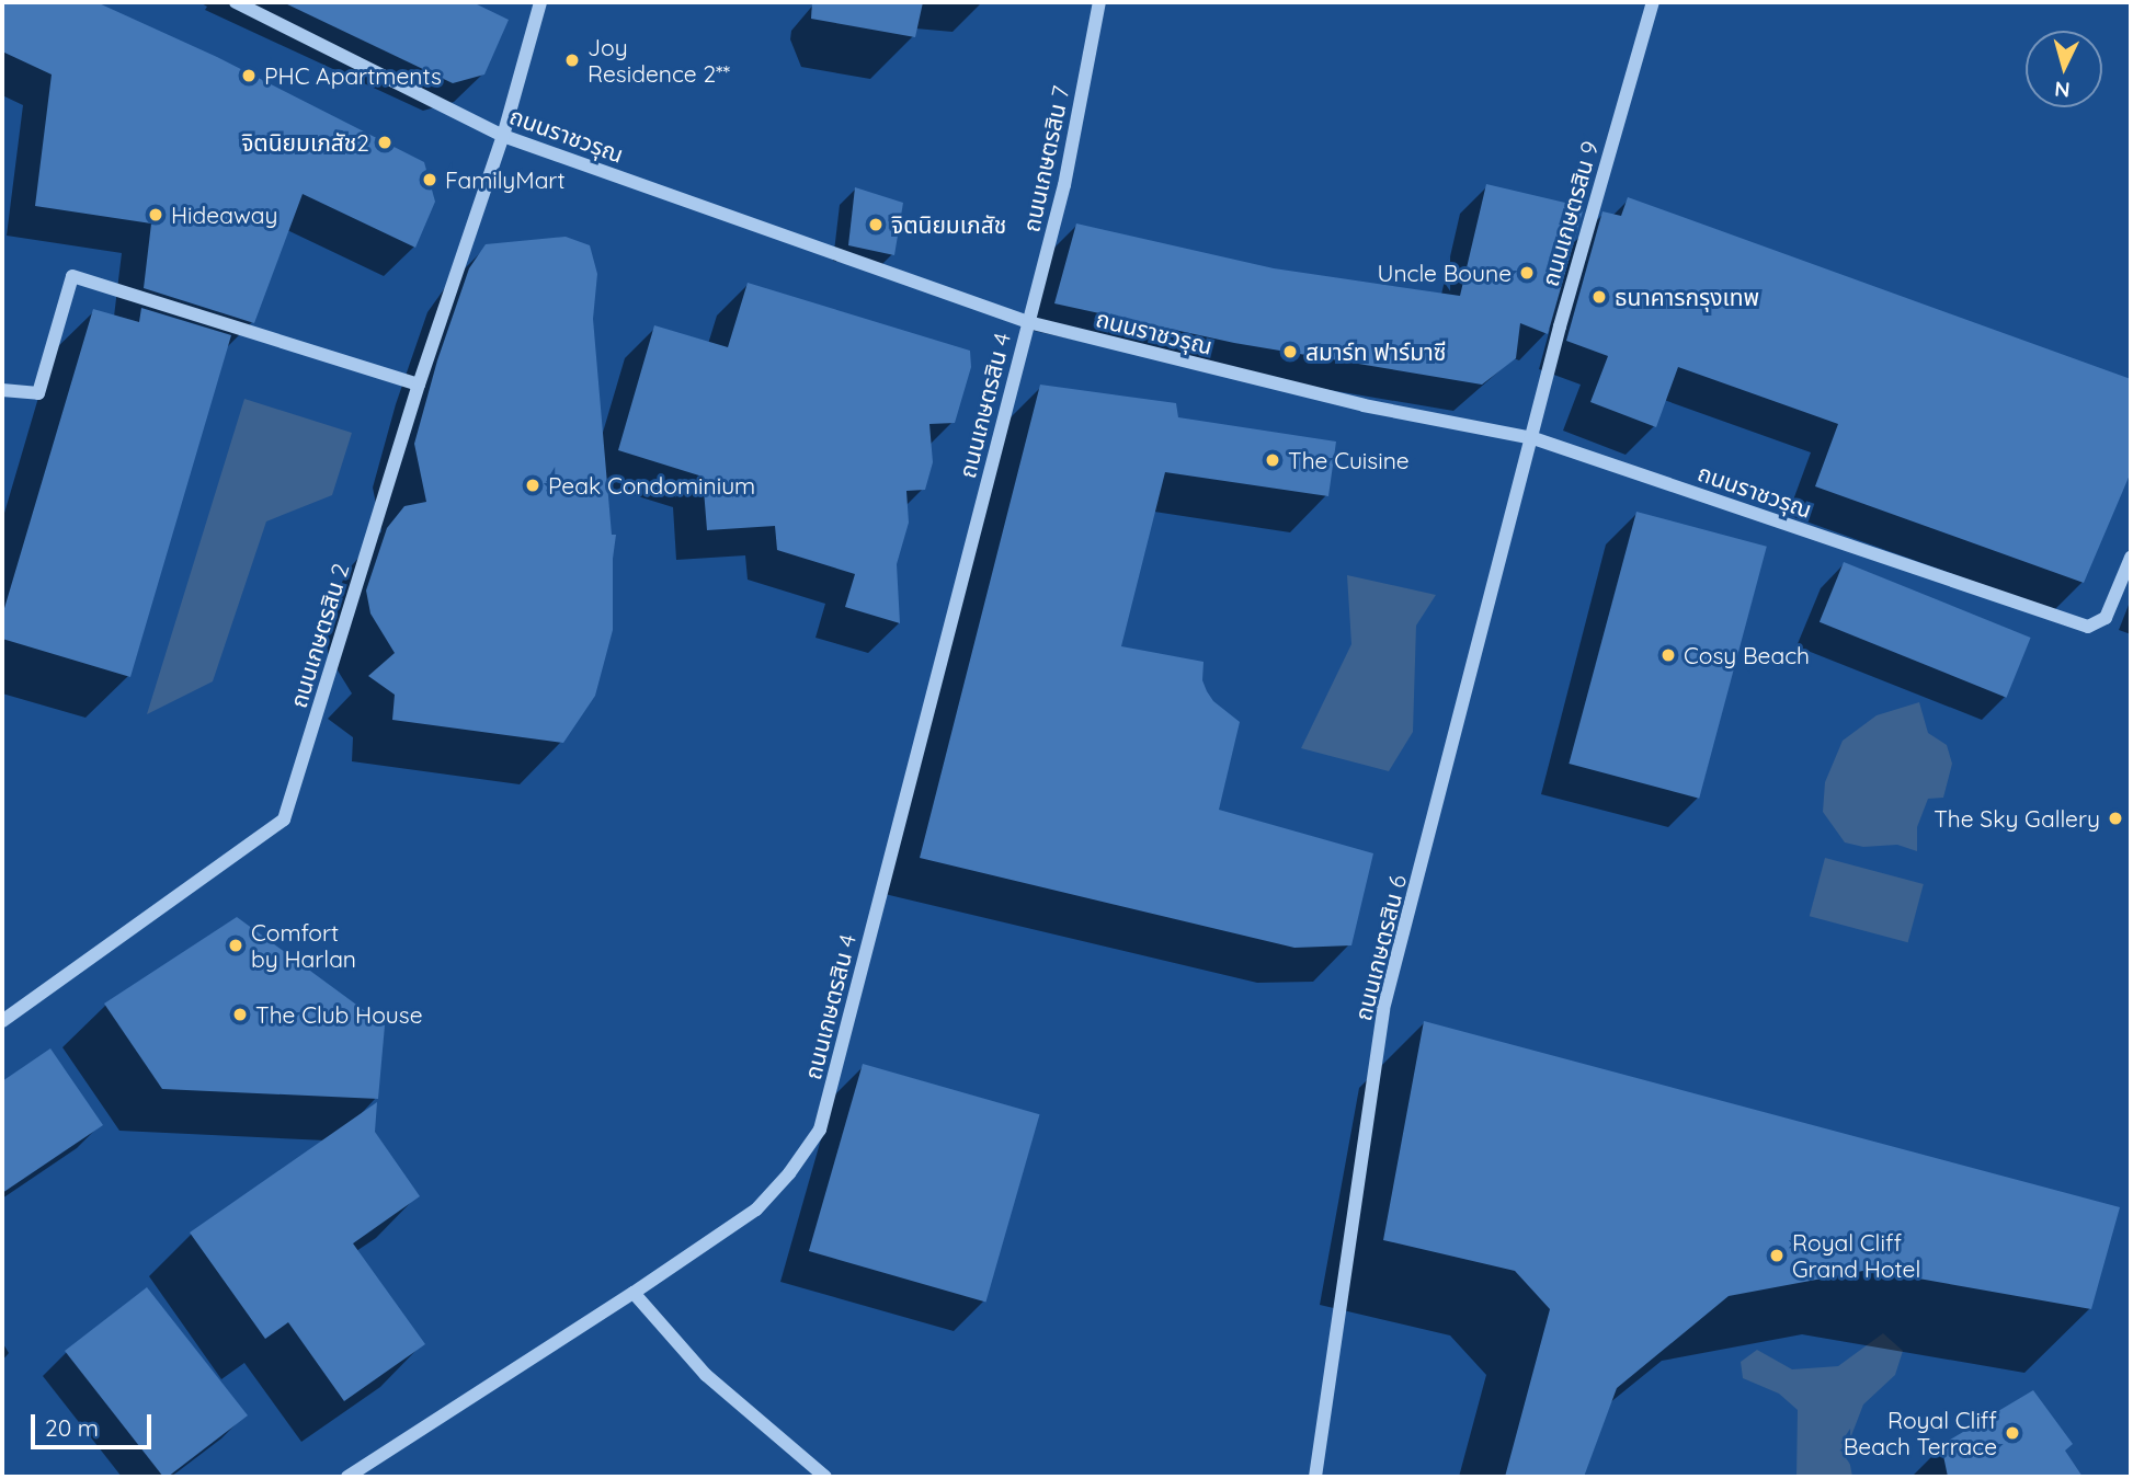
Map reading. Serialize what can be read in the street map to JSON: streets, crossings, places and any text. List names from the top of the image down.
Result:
{
  "streets": {
    "street": [
      "ถนนราชวรุณ",
      "ถนนเกษตรสิน 7",
      "ถนนเกษตรสิน 9",
      "ถนนเกษตรสิน 4",
      "ถนนเกษตรสิน 2",
      "ถนนเกษตรสิน 6"
    ]
  },
  "crossings": [
    ["ถนนราชวรุณ", "ถนนเกษตรสิน 7"],
    ["ถนนราชวรุณ", "ถนนเกษตรสิน 9"],
    ["ถนนราชวรุณ", "ถนนเกษตรสิน 4"],
    ["ถนนราชวรุณ", "ถนนเกษตรสิน 2"],
    ["ถนนราชวรุณ", "ถนนเกษตรสิน 6"],
    ["ถนนเกษตรสิน 7", "ถนนเกษตรสิน 4"],
    ["ถนนเกษตรสิน 9", "ถนนเกษตรสิน 6"]
  ],
  "places": [
    "Joy Residence 2**",
    "PHC Apartments",
    "จิตนิยมเภสัช2",
    "FamilyMart",
    "Hideaway",
    "จิตนิยมเภสัช",
    "Uncle Boune",
    "ธนาคารกรุงเทพ",
    "สมาร์ท ฟาร์มาซี",
    "The Cuisine",
    "Peak Condominium",
    "Cosy Beach",
    "The Sky Gallery",
    "Comfort by Harlan",
    "The Club House",
    "Royal Cliff Grand Hotel",
    "Royal Cliff Beach Terrace"
  ],
  "scale_bar": "20 m",
  "north": "bottom"
}
